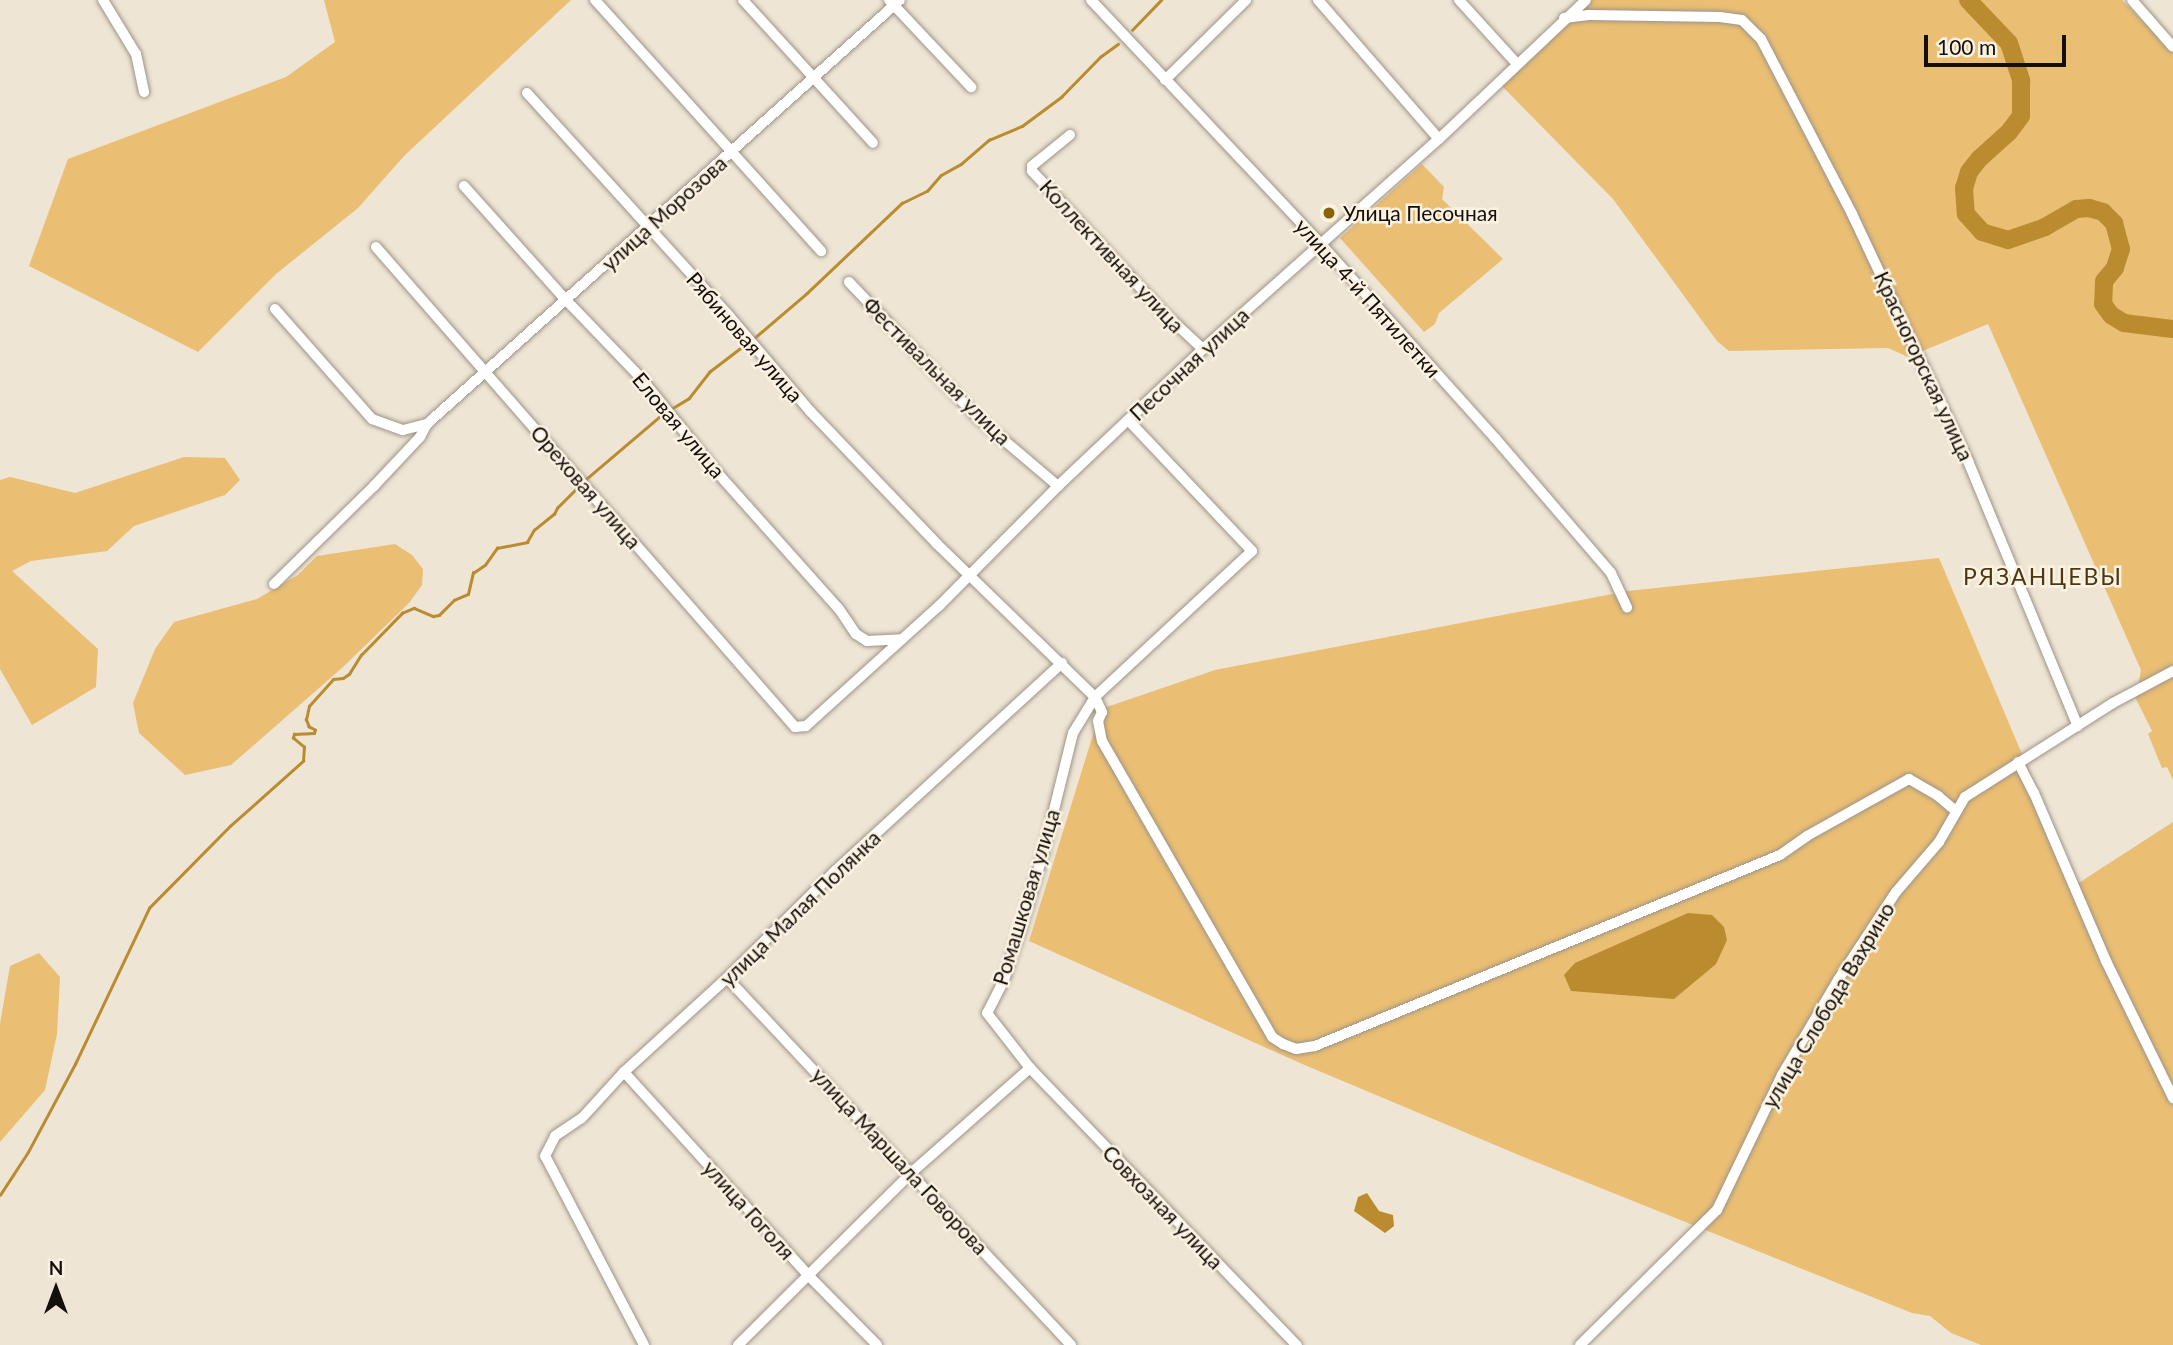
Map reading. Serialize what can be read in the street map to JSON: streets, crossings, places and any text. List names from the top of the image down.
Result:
{
  "streets": {
    "street": [
      "улица Морозова",
      "Коллективная улица",
      "улица 4-й Пятилетки",
      "Рябиновая улица",
      "Песочная улица",
      "Красногорская улица",
      "Фестивальная улица",
      "Еловая улица",
      "Ореховая улица",
      "Ромашковая улица",
      "улица Малая Полянка",
      "улица Слобода Вахрино",
      "улица Маршала Говорова",
      "Совхозная улица",
      "улица Гоголя"
    ]
  },
  "crossings": [
    ["улица Морозова", "Рябиновая улица"],
    ["улица Морозова", "Еловая улица"],
    ["улица Морозова", "Ореховая улица"],
    ["Коллективная улица", "Песочная улица"],
    ["улица 4-й Пятилетки", "Песочная улица"],
    ["Рябиновая улица", "Песочная улица"],
    ["Рябиновая улица", "Ромашковая улица"],
    ["Рябиновая улица", "улица Малая Полянка"],
    ["Песочная улица", "Красногорская улица"],
    ["Песочная улица", "Фестивальная улица"],
    ["Песочная улица", "Еловая улица"],
    ["Песочная улица", "Ореховая улица"],
    ["Песочная улица", "Ромашковая улица"],
    ["Красногорская улица", "улица Слобода Вахрино"],
    ["Ромашковая улица", "Совхозная улица"],
    ["улица Малая Полянка", "улица Маршала Говорова"],
    ["улица Малая Полянка", "улица Гоголя"]
  ],
  "districts": ["РЯЗАНЦЕВЫ"],
  "places": ["Улица Песочная"],
  "scale_bar": "100 m",
  "north": "top"
}
